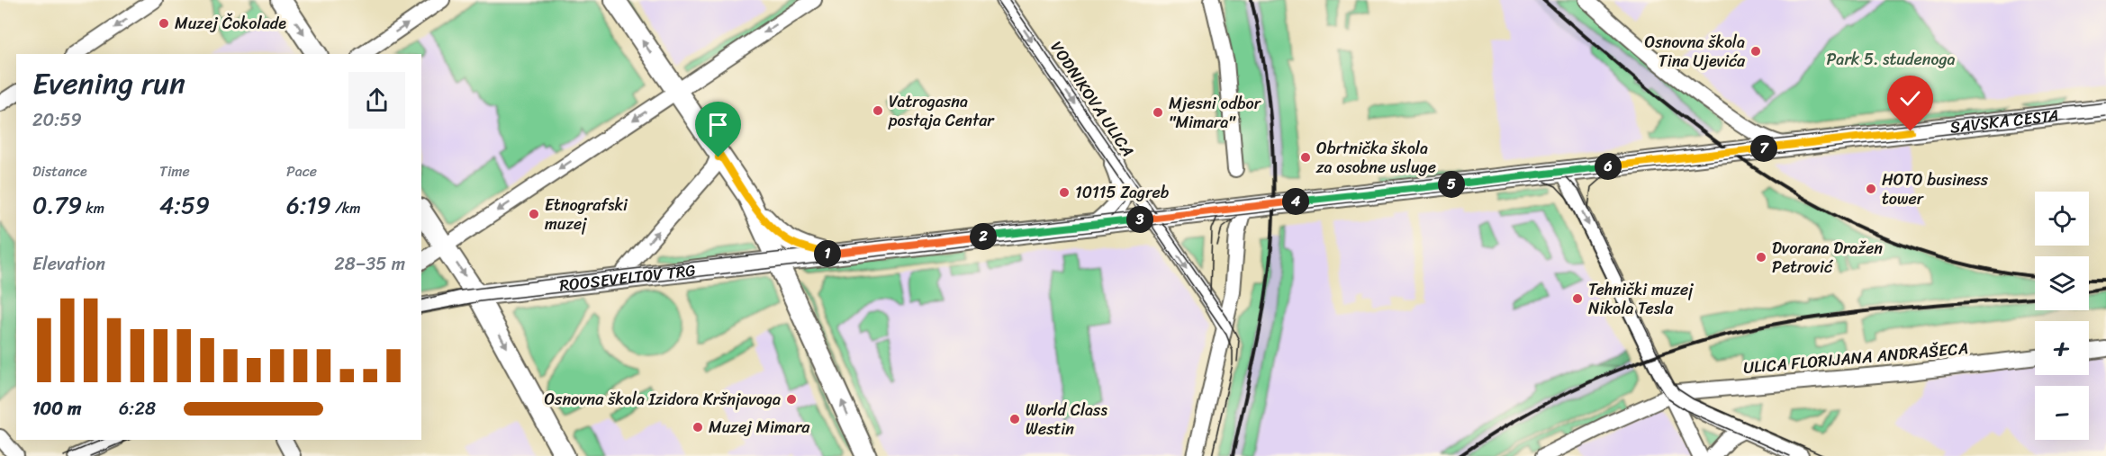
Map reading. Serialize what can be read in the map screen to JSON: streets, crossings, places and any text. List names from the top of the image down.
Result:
{
  "streets": {
    "main road": ["SAVSKA CESTA", "ROOSEVELTOV TRG"],
    "street": ["VODNIKOVA ULICA", "ULICA FLORIJANA ANDRAŠECA"]
  },
  "crossings": [
    ["VODNIKOVA ULICA", "SAVSKA CESTA"],
    ["SAVSKA CESTA", "ROOSEVELTOV TRG"]
  ],
  "one_way": ["VODNIKOVA ULICA"],
  "parks": ["Park 5. studenoga"],
  "places": [
    "Muzej Čokolade",
    "Osnovna škola Tina Ujevića",
    "Vatrogasna postaja Centar",
    "Mjesni odbor \"Mimara\"",
    "Obrtnička škola za osobne usluge",
    "HOTO business tower",
    "10115 Zagreb",
    "Etnografski muzej",
    "Dvorana Dražen Petrović",
    "Tehnički muzej Nikola Tesla",
    "Osnovna škola Izidora Kršnjavoga",
    "World Class Westin",
    "Muzej Mimara"
  ],
  "page": {
    "heading": ["Evening run", "20:59"],
    "pins": [
      "7",
      "6",
      "5",
      "4",
      "3",
      "2",
      "1"
    ],
    "stats": [
      ["Distance", "0.79 km"],
      ["Time", "4:59"],
      ["Pace", "6:19 /km"]
    ],
    "map_buttons": ["+", "−"],
    "chart": ["Elevation", "28–35 m"],
    "list": [
      {
        "name": "100 m",
        "note": "6:28"
      }
    ]
  }
}
